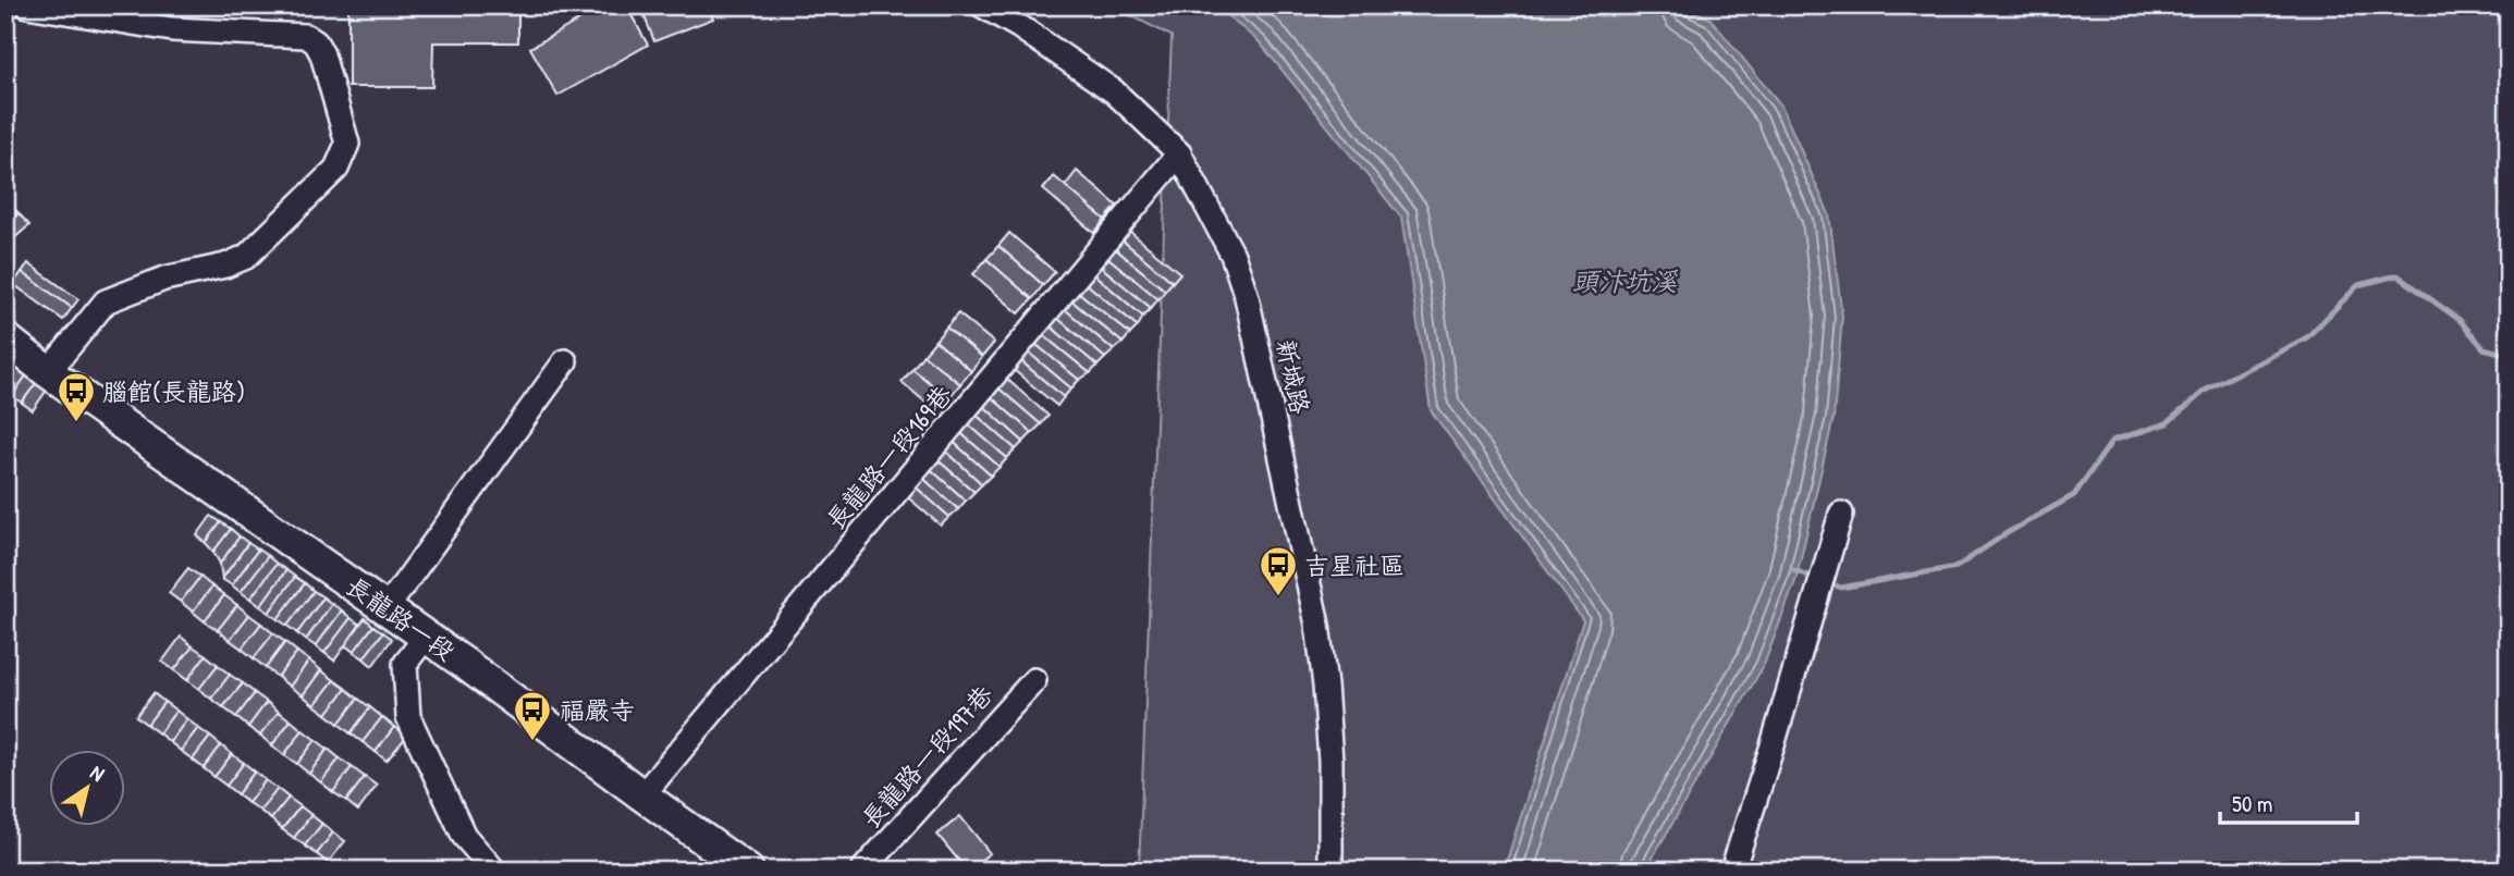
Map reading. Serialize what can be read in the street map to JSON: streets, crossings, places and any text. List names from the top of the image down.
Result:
{
  "streets": {
    "main road": ["長龍路一段"],
    "street": ["新城路", "長龍路一段169巷", "長龍路一段197巷"]
  },
  "crossings": [
    ["新城路", "長龍路一段169巷"],
    ["長龍路一段169巷", "長龍路一段"]
  ],
  "water": ["頭汴坑溪"],
  "places": {
    "bus stop": ["腦館(長龍路)", "吉星社區", "福嚴寺"]
  },
  "scale_bar": "50 m",
  "north": "top right"
}
